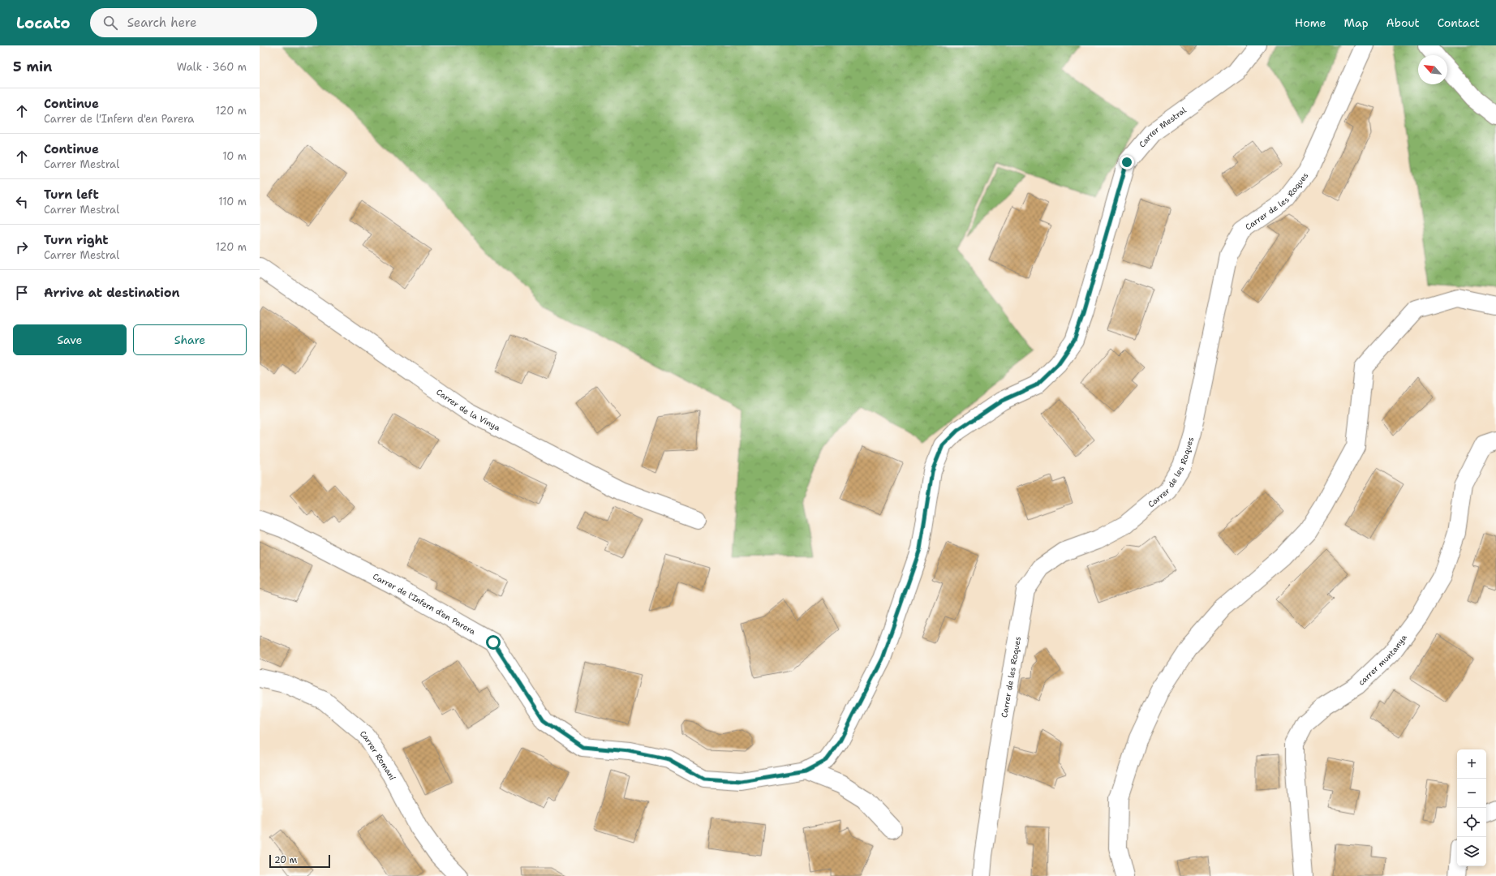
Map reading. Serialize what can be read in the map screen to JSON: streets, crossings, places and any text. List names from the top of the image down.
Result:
{
  "streets": {
    "street": [
      "Carrer Mestral",
      "Carrer de les Roques",
      "Carrer de la Vinya",
      "Carrer de l'Infern d'en Parera",
      "carrer muntanya",
      "Carrer Romaní"
    ]
  },
  "crossings": [
    ["Carrer Mestral", "Carrer de l'Infern d'en Parera"]
  ],
  "scale_bar": "20 m",
  "north": "top left",
  "page": {
    "header": "Locato",
    "search": "Search here",
    "nav": [
      "Home",
      "Map",
      "About",
      "Contact"
    ],
    "heading": ["5 min", "Walk · 360 m"],
    "list": [
      ["Continue", "Carrer de l'Infern d'en Parera", "120 m"],
      ["Continue", "Carrer Mestral", "10 m"],
      ["Turn left", "Carrer Mestral", "110 m"],
      ["Turn right", "Carrer Mestral", "120 m"],
      "Arrive at destination"
    ],
    "buttons": ["Save", "Share"],
    "map_buttons": ["+", "−"],
    "scale": "20 m"
  }
}
